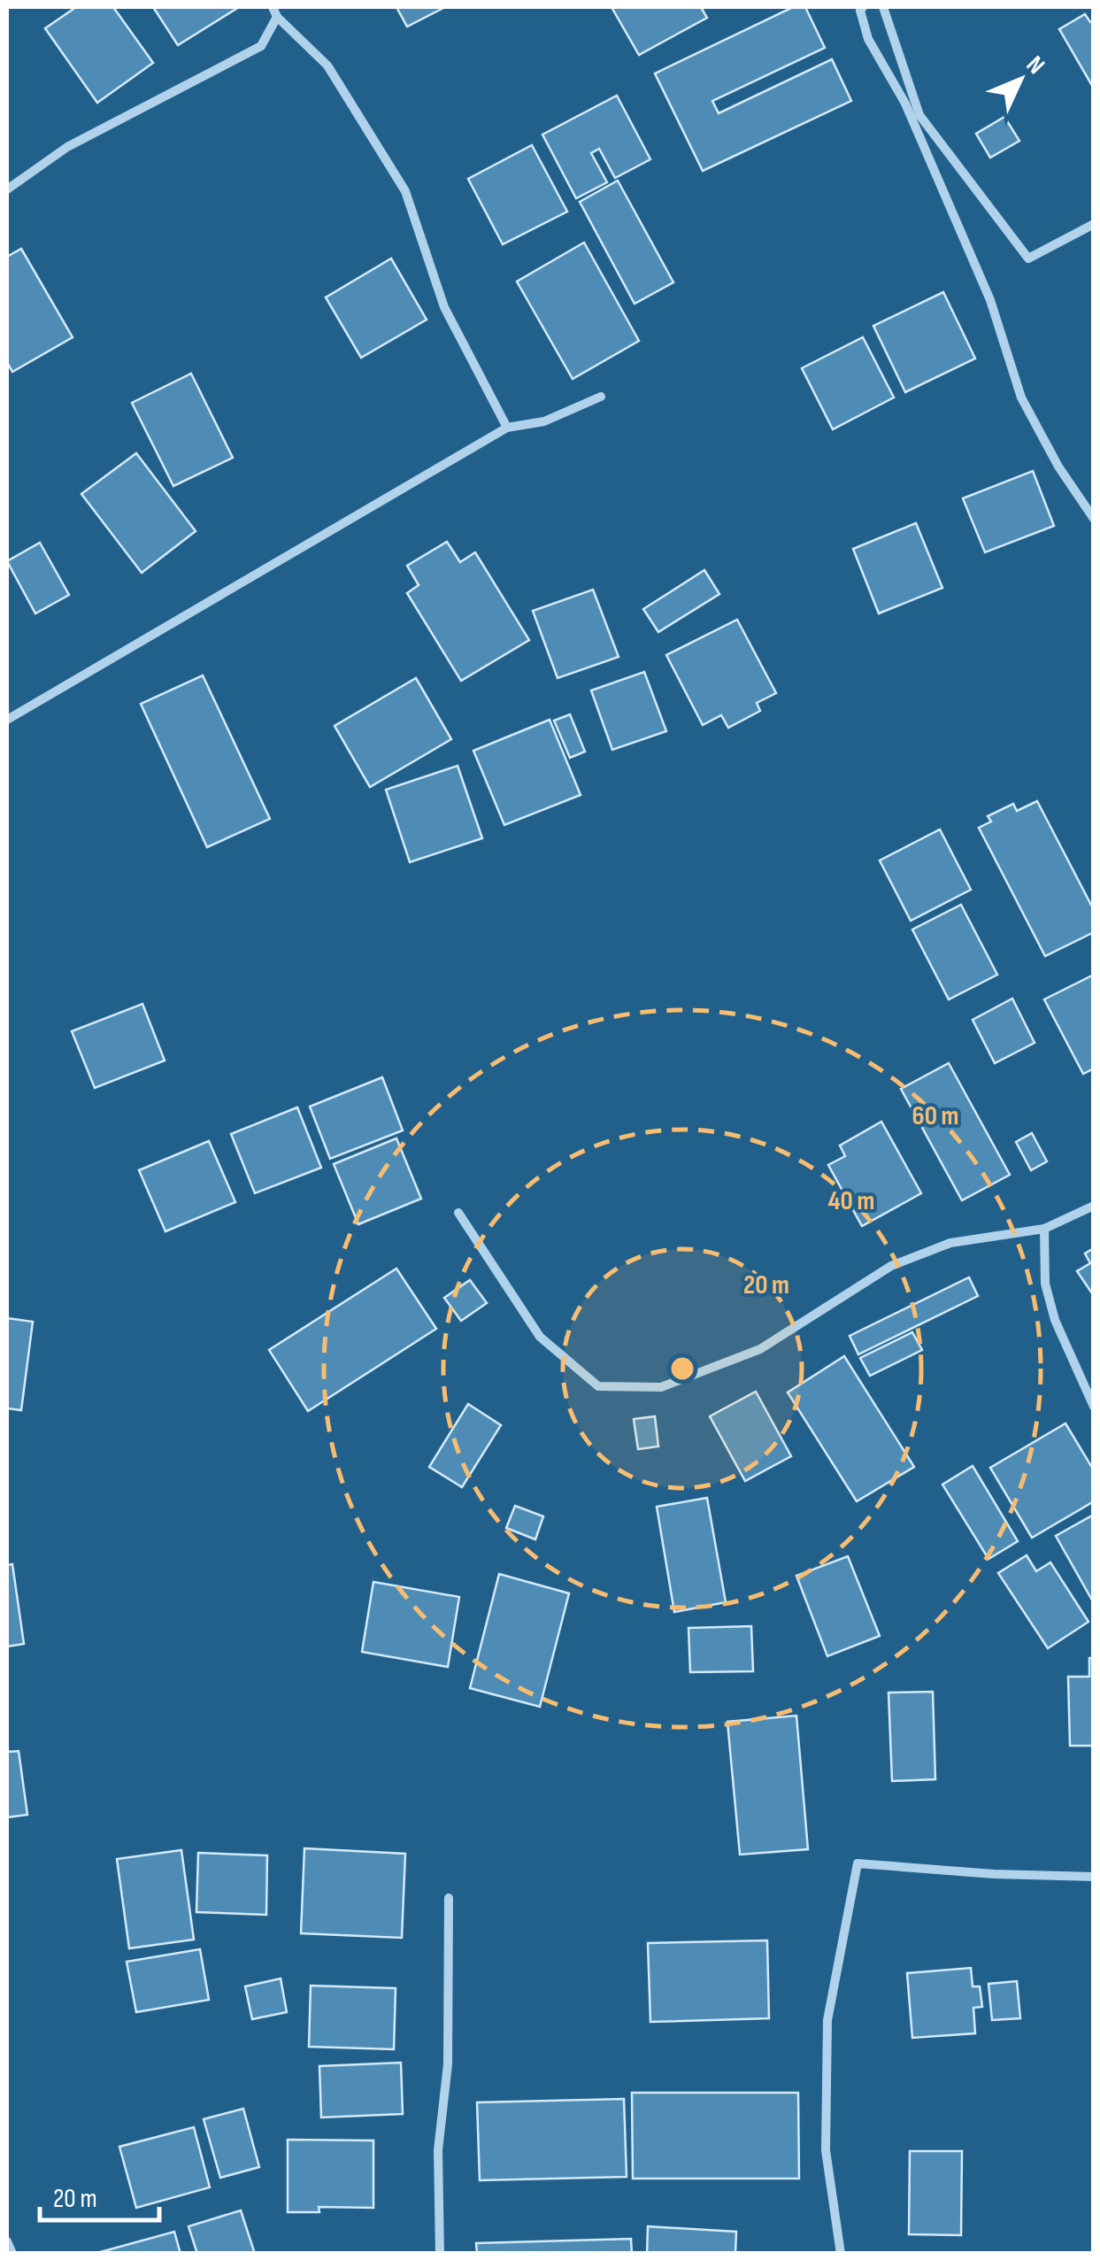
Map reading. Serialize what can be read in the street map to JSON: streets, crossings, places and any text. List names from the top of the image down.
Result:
{
  "scale_bar": "20 m",
  "north": "top right",
  "rings": ["60 m", "40 m", "20 m"]
}
